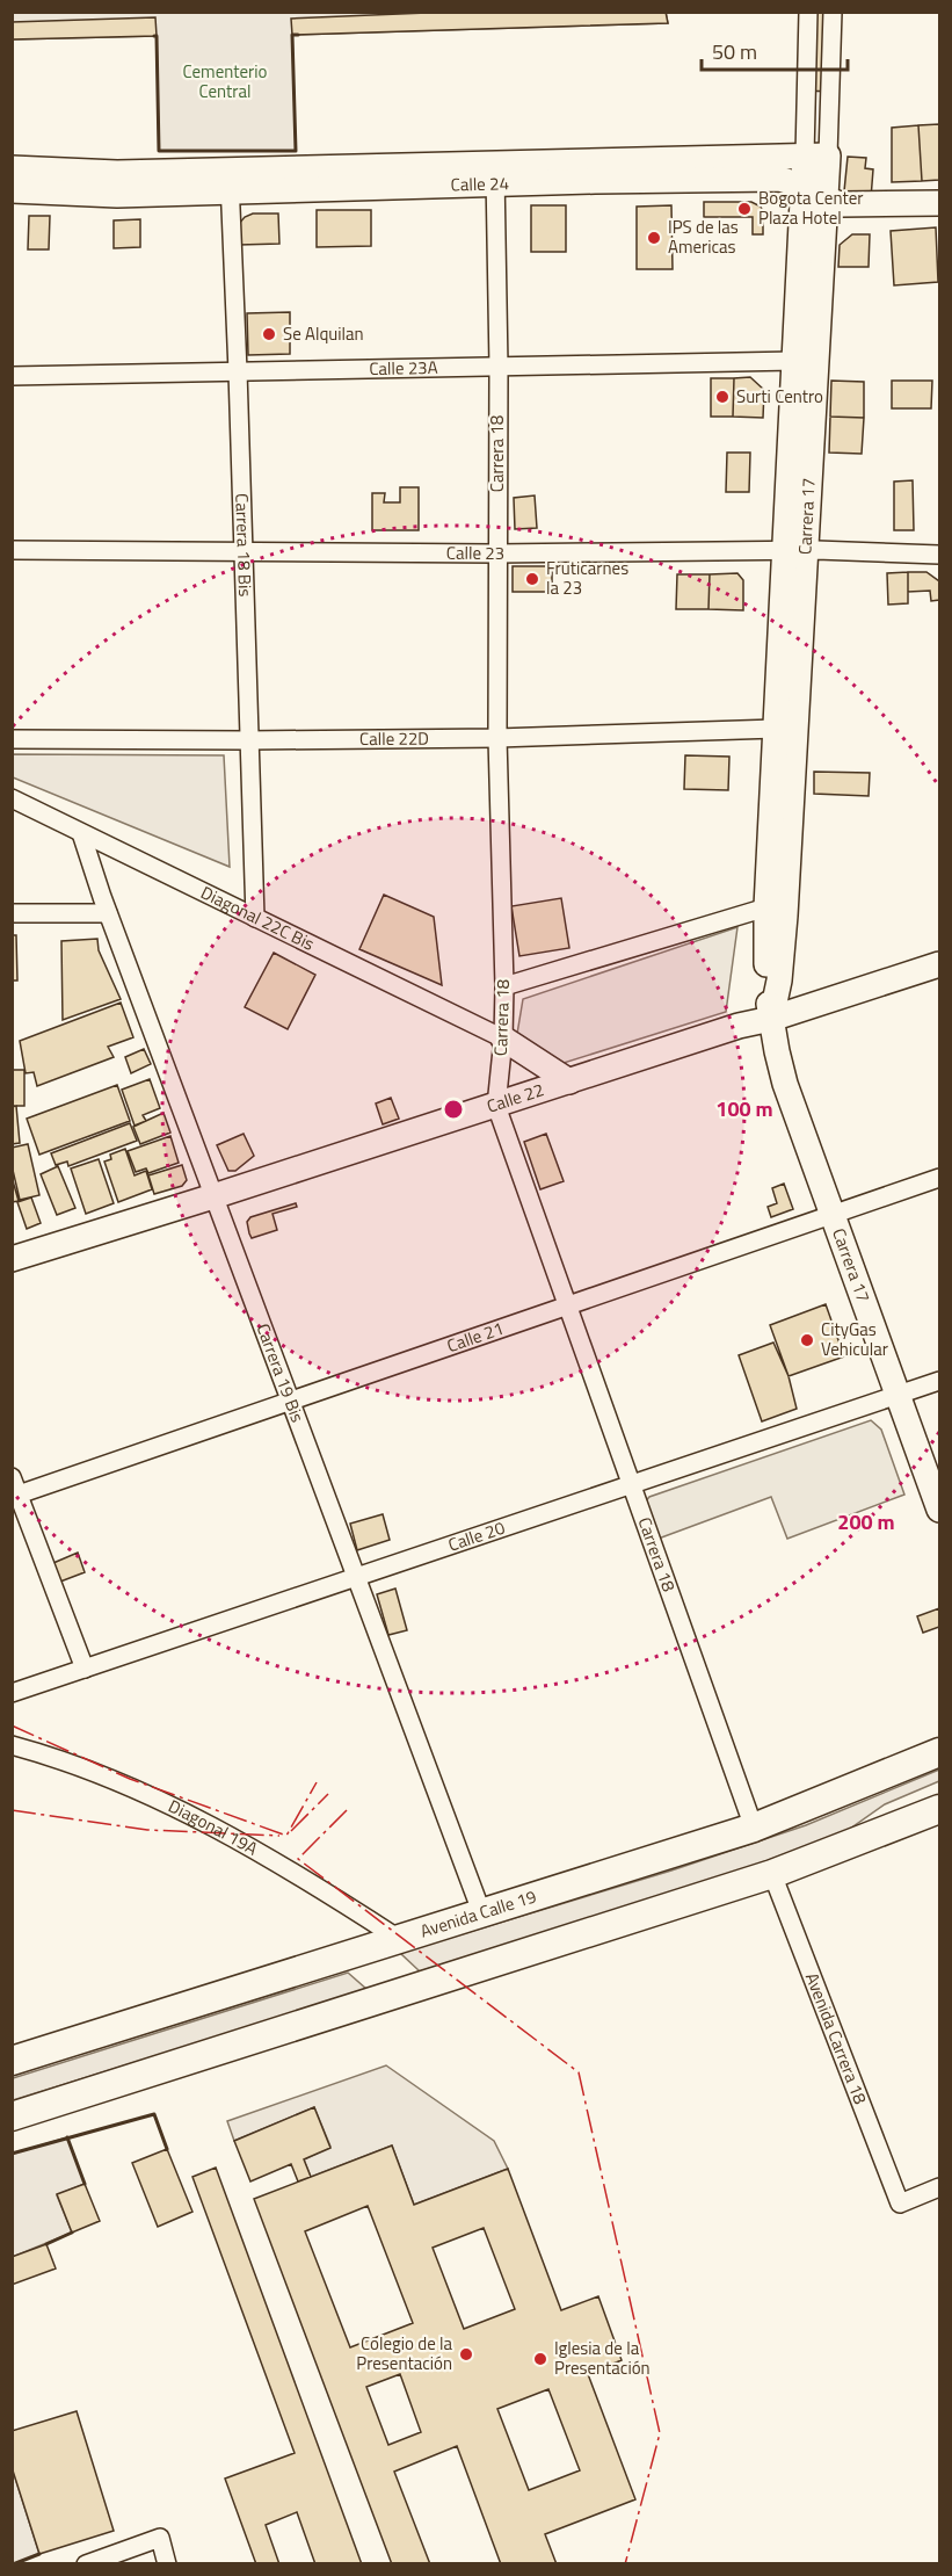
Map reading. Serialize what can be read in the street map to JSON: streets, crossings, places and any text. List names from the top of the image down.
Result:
{
  "streets": {
    "main road": ["Avenida Calle 19"],
    "street": [
      "Calle 24",
      "Calle 23A",
      "Carrera 18",
      "Carrera 17",
      "Carrera 18 Bis",
      "Calle 23",
      "Calle 22D",
      "Diagonal 22C Bis",
      "Calle 22",
      "Calle 21",
      "Carrera 19 Bis",
      "Calle 20",
      "Diagonal 19A",
      "Avenida Carrera 18"
    ]
  },
  "crossings": [
    ["Calle 24", "Carrera 18"],
    ["Calle 24", "Carrera 17"],
    ["Calle 24", "Carrera 18 Bis"],
    ["Calle 23A", "Carrera 18"],
    ["Calle 23A", "Carrera 17"],
    ["Calle 23A", "Carrera 18 Bis"],
    ["Carrera 18", "Calle 23"],
    ["Carrera 18", "Calle 22D"],
    ["Carrera 18", "Diagonal 22C Bis"],
    ["Carrera 18", "Calle 22"],
    ["Carrera 18", "Calle 21"],
    ["Carrera 18", "Calle 20"],
    ["Carrera 18", "Avenida Calle 19"],
    ["Carrera 17", "Calle 23"],
    ["Carrera 17", "Calle 22D"],
    ["Carrera 17", "Calle 22"],
    ["Carrera 17", "Calle 21"],
    ["Carrera 17", "Calle 20"],
    ["Carrera 18 Bis", "Calle 23"],
    ["Carrera 18 Bis", "Calle 22D"],
    ["Carrera 18 Bis", "Diagonal 22C Bis"],
    ["Diagonal 22C Bis", "Carrera 19 Bis"],
    ["Calle 22", "Carrera 19 Bis"],
    ["Calle 21", "Carrera 19 Bis"],
    ["Carrera 19 Bis", "Calle 20"],
    ["Carrera 19 Bis", "Avenida Calle 19"],
    ["Diagonal 19A", "Avenida Calle 19"]
  ],
  "parks": ["Cementerio Central"],
  "places": [
    "Bogota Center Plaza Hotel",
    "IPS de las Americas",
    "Se Alquilan",
    "Surti Centro",
    "Fruticarnes la 23",
    "CityGas Vehicular",
    "Colegio de la Presentación",
    "Iglesia de la Presentación"
  ],
  "scale_bar": "50 m",
  "rings": ["100 m", "200 m"]
}
